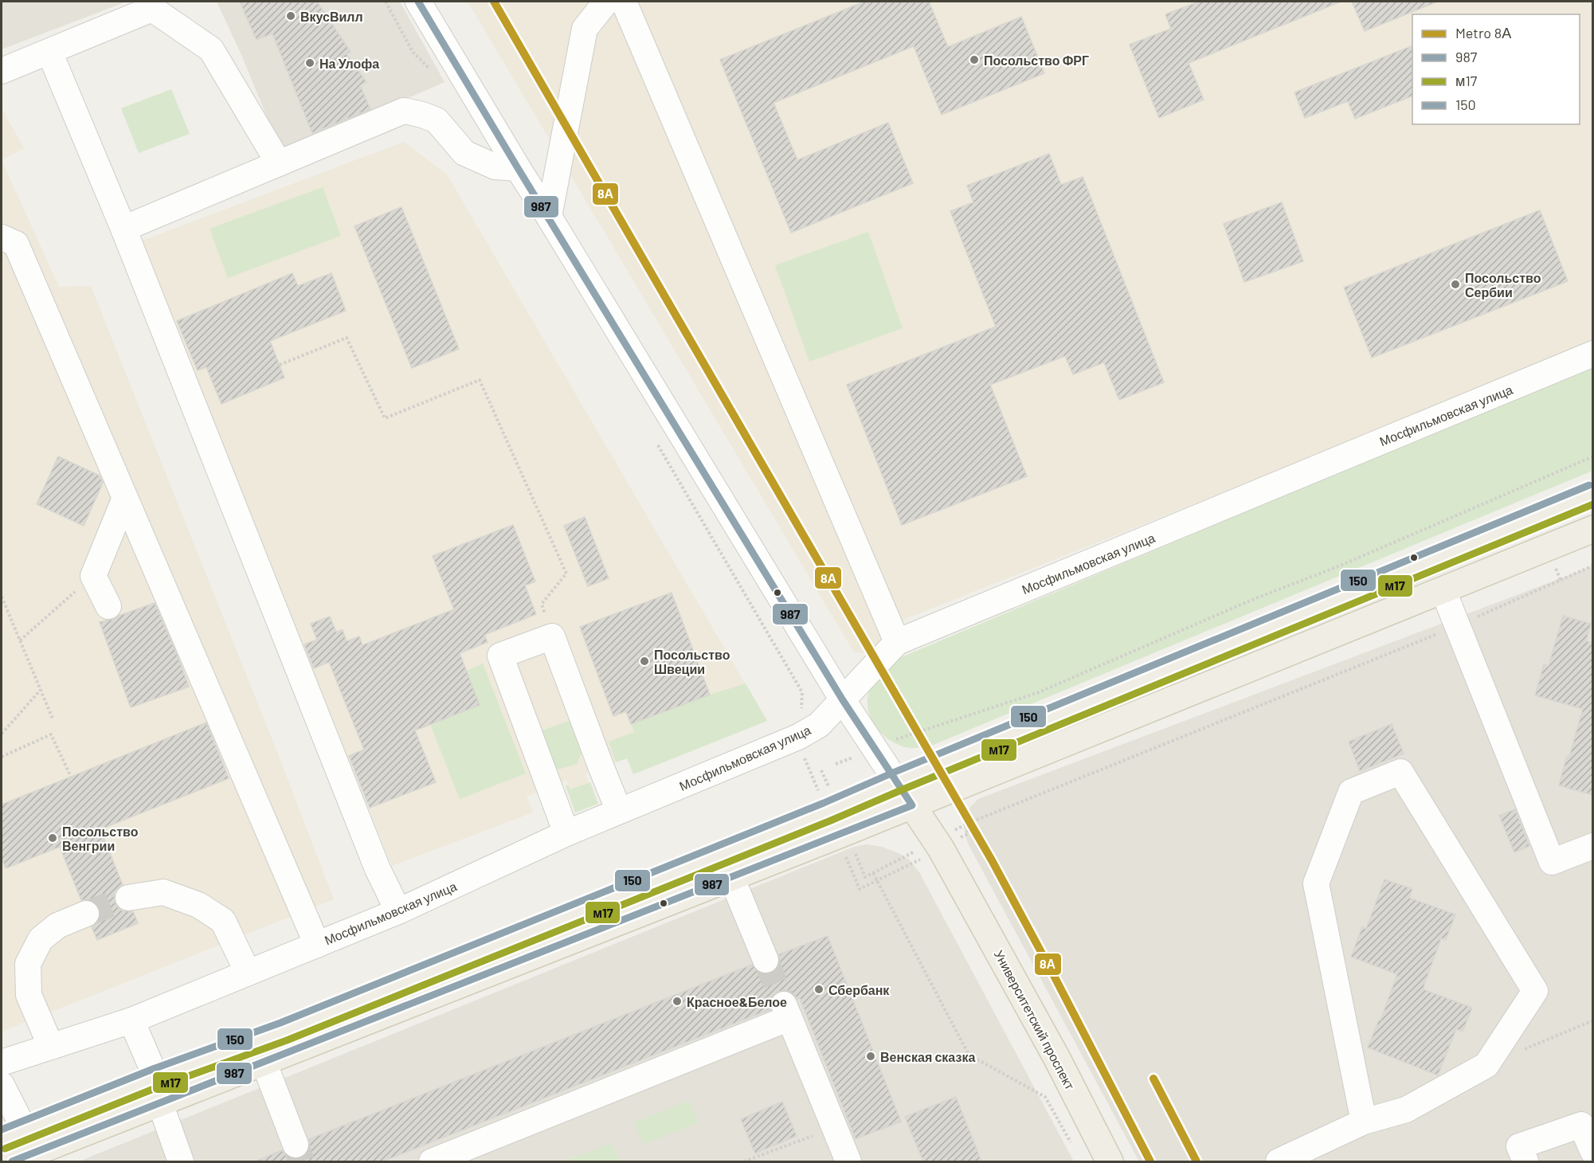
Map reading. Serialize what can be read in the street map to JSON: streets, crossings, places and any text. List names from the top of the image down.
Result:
{
  "streets": {
    "main road": ["Университетский проспект"],
    "street": ["Мосфильмовская улица"]
  },
  "places": [
    "ВкусВилл",
    "Посольство ФРГ",
    "На Улофа",
    "Посольство Сербии",
    "Посольство Швеции",
    "Посольство Венгрии",
    "Сбербанк",
    "Красное&Белое",
    "Венская сказка"
  ],
  "lines": [
    "metro line 8А",
    "transit line 987",
    "transit line 150",
    "transit line м17"
  ],
  "legend": [
    "Metro 8А",
    "987",
    "м17",
    "150"
  ]
}
